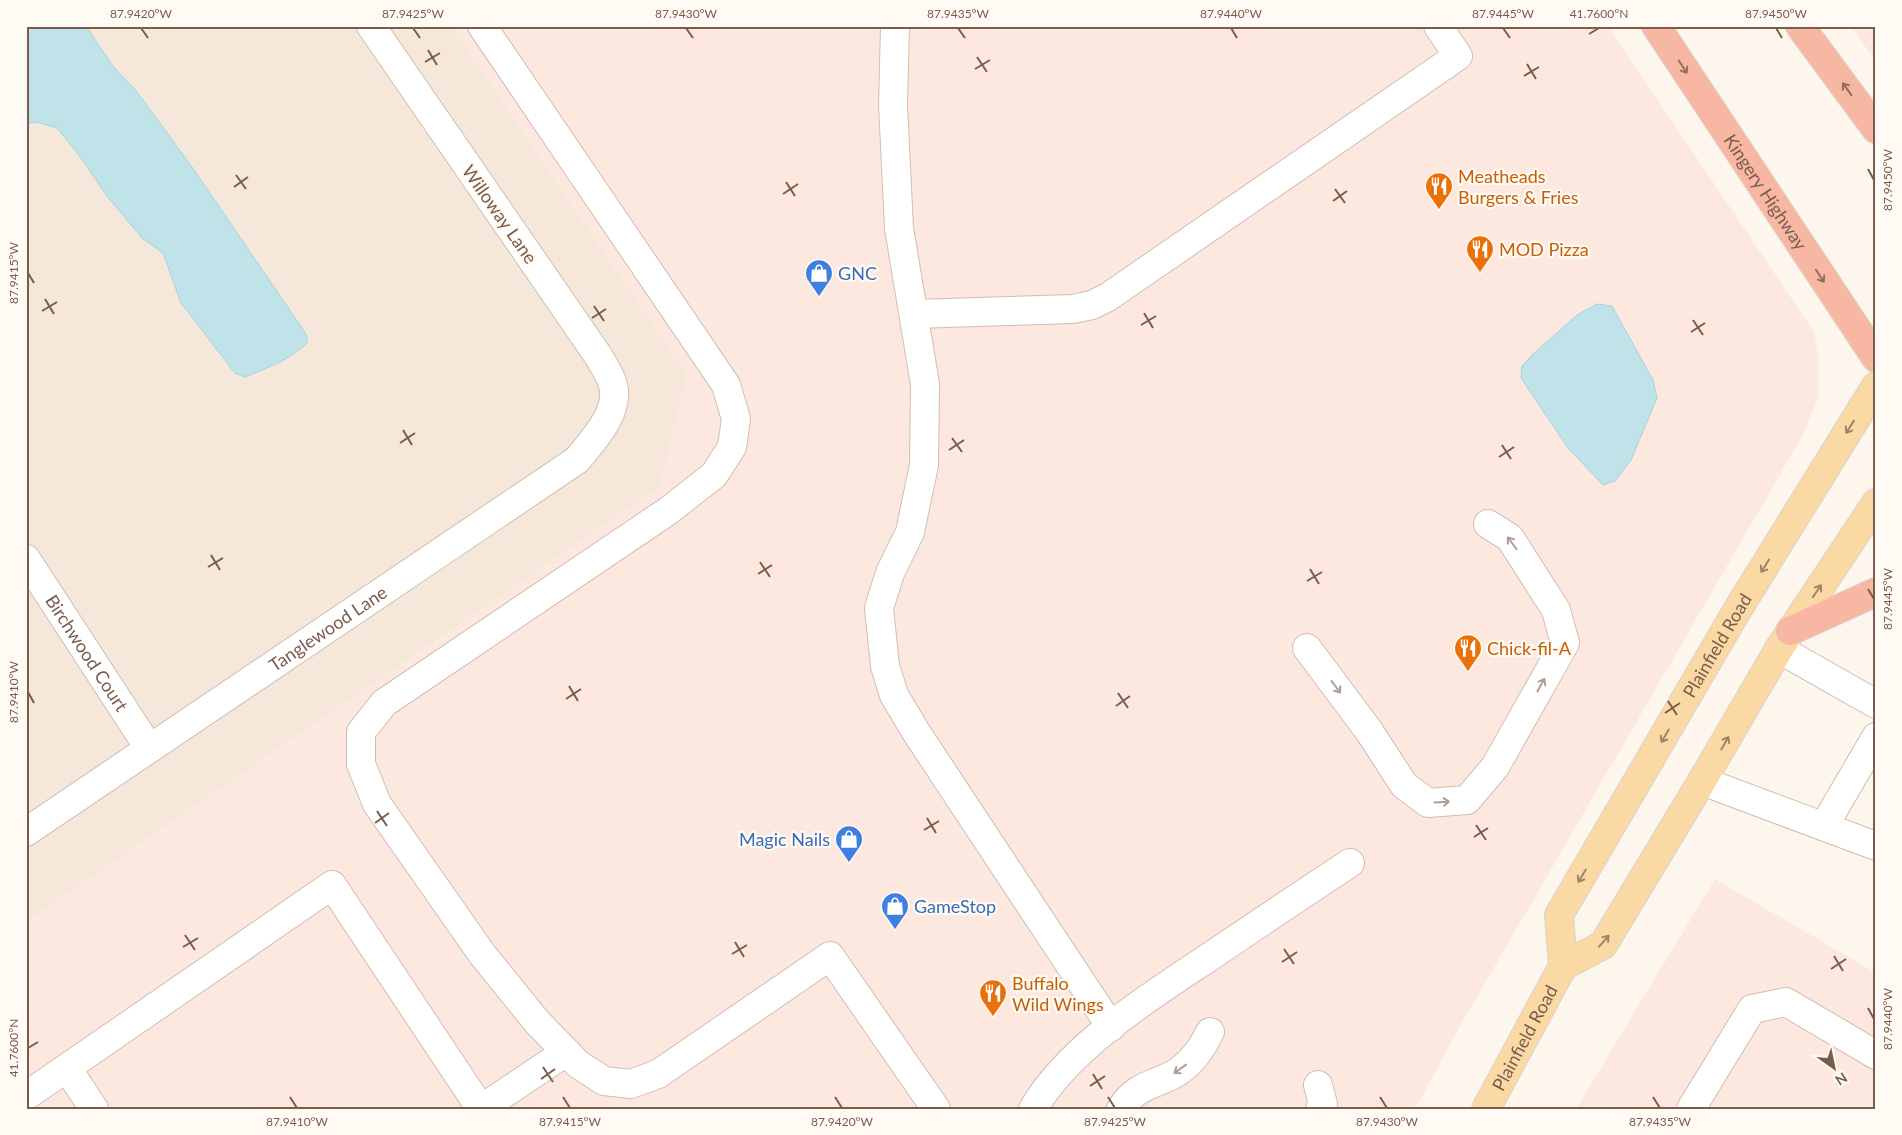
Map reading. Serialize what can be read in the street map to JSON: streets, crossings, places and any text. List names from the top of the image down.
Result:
{
  "streets": {
    "highway": ["Kingery Highway"],
    "main road": ["Plainfield Road"],
    "street": ["Willoway Lane", "Tanglewood Lane", "Birchwood Court"]
  },
  "crossings": [
    ["Willoway Lane", "Tanglewood Lane"],
    ["Tanglewood Lane", "Birchwood Court"]
  ],
  "places": {
    "restaurant": [
      "Meatheads Burgers & Fries",
      "MOD Pizza",
      "Chick-fil-A",
      "Buffalo Wild Wings"
    ],
    "shop": ["GNC", "Magic Nails", "GameStop"]
  },
  "north": "bottom right",
  "coordinates": [
    "87.9420°W",
    "87.9425°W",
    "87.9430°W",
    "87.9435°W",
    "87.9440°W",
    "87.9445°W",
    "41.7600°N",
    "87.9450°W",
    "87.9415°W",
    "87.9410°W"
  ]
}
